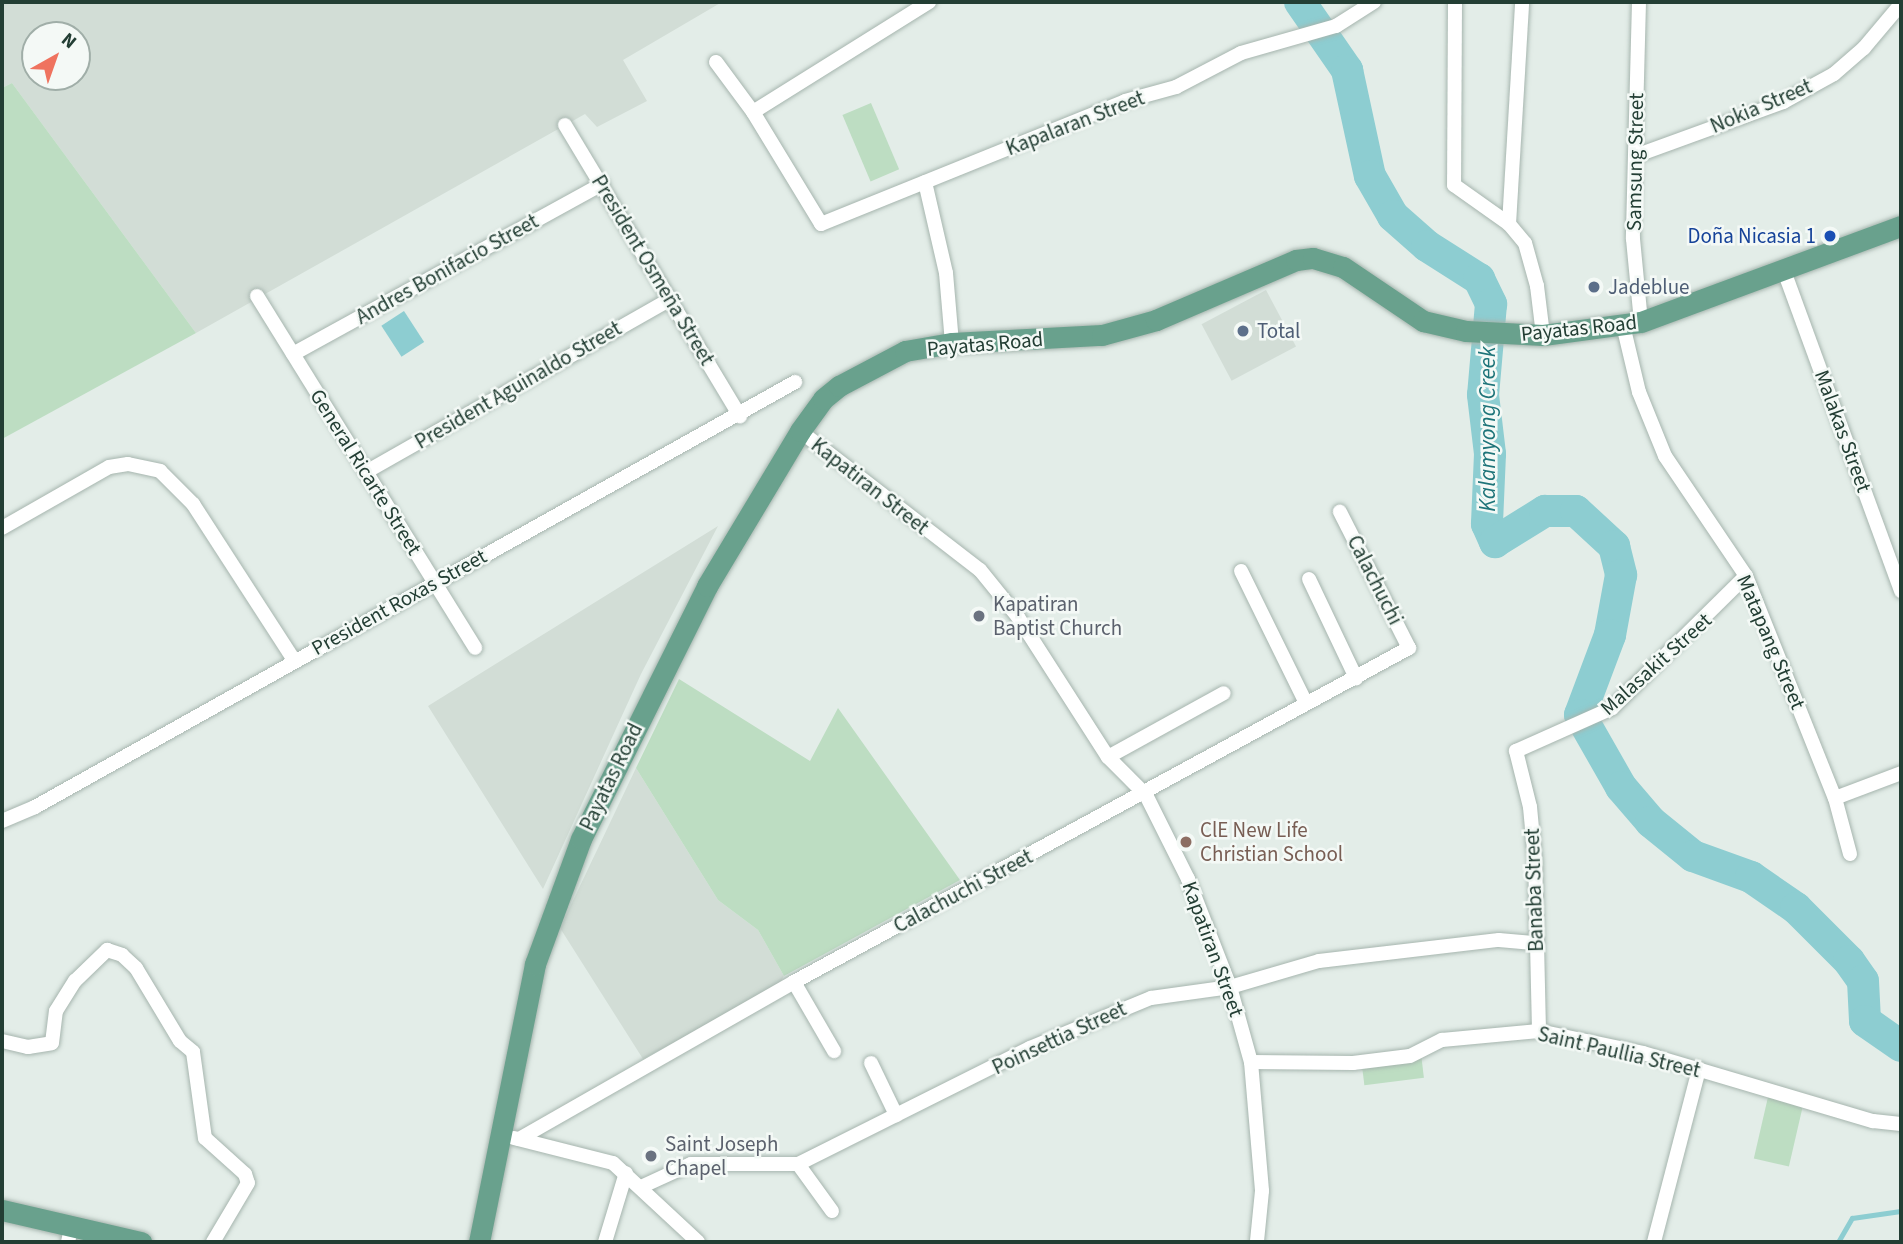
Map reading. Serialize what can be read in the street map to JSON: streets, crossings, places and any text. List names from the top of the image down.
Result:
{
  "streets": {
    "main road": ["Payatas Road"],
    "street": [
      "Nokia Street",
      "Kapalaran Street",
      "Samsung Street",
      "Andres Bonifacio Street",
      "President Osmeña Street",
      "President Aguinaldo Street",
      "Malakas Street",
      "General Ricarte Street",
      "Kapatiran Street",
      "Calachuchi",
      "President Roxas Street",
      "Matapang Street",
      "Malasakit Street",
      "Banaba Street",
      "Calachuchi Street",
      "Poinsettia Street",
      "Saint Paullia Street"
    ]
  },
  "crossings": [
    ["Nokia Street", "Samsung Street"],
    ["Samsung Street", "Payatas Road"],
    ["Samsung Street", "Matapang Street"],
    ["Andres Bonifacio Street", "President Osmeña Street"],
    ["Andres Bonifacio Street", "General Ricarte Street"],
    ["President Osmeña Street", "President Aguinaldo Street"],
    ["President Osmeña Street", "President Roxas Street"],
    ["Payatas Road", "Malakas Street"],
    ["Payatas Road", "Kapatiran Street"],
    ["Payatas Road", "Matapang Street"],
    ["Payatas Road", "Calachuchi Street"],
    ["President Aguinaldo Street", "General Ricarte Street"],
    ["General Ricarte Street", "President Roxas Street"],
    ["Kapatiran Street", "Calachuchi Street"],
    ["Kapatiran Street", "Poinsettia Street"],
    ["Kapatiran Street", "Saint Paullia Street"],
    ["Calachuchi", "Calachuchi Street"],
    ["Matapang Street", "Malasakit Street"],
    ["Malasakit Street", "Banaba Street"],
    ["Banaba Street", "Poinsettia Street"],
    ["Banaba Street", "Saint Paullia Street"]
  ],
  "water": ["Kalamyong Creek"],
  "places": [
    "Doña Nicasia 1",
    "Jadeblue",
    "Total",
    "Kapatiran Baptist Church",
    "ClE New Life Christian School",
    "Saint Joseph Chapel"
  ],
  "north": "top right"
}
